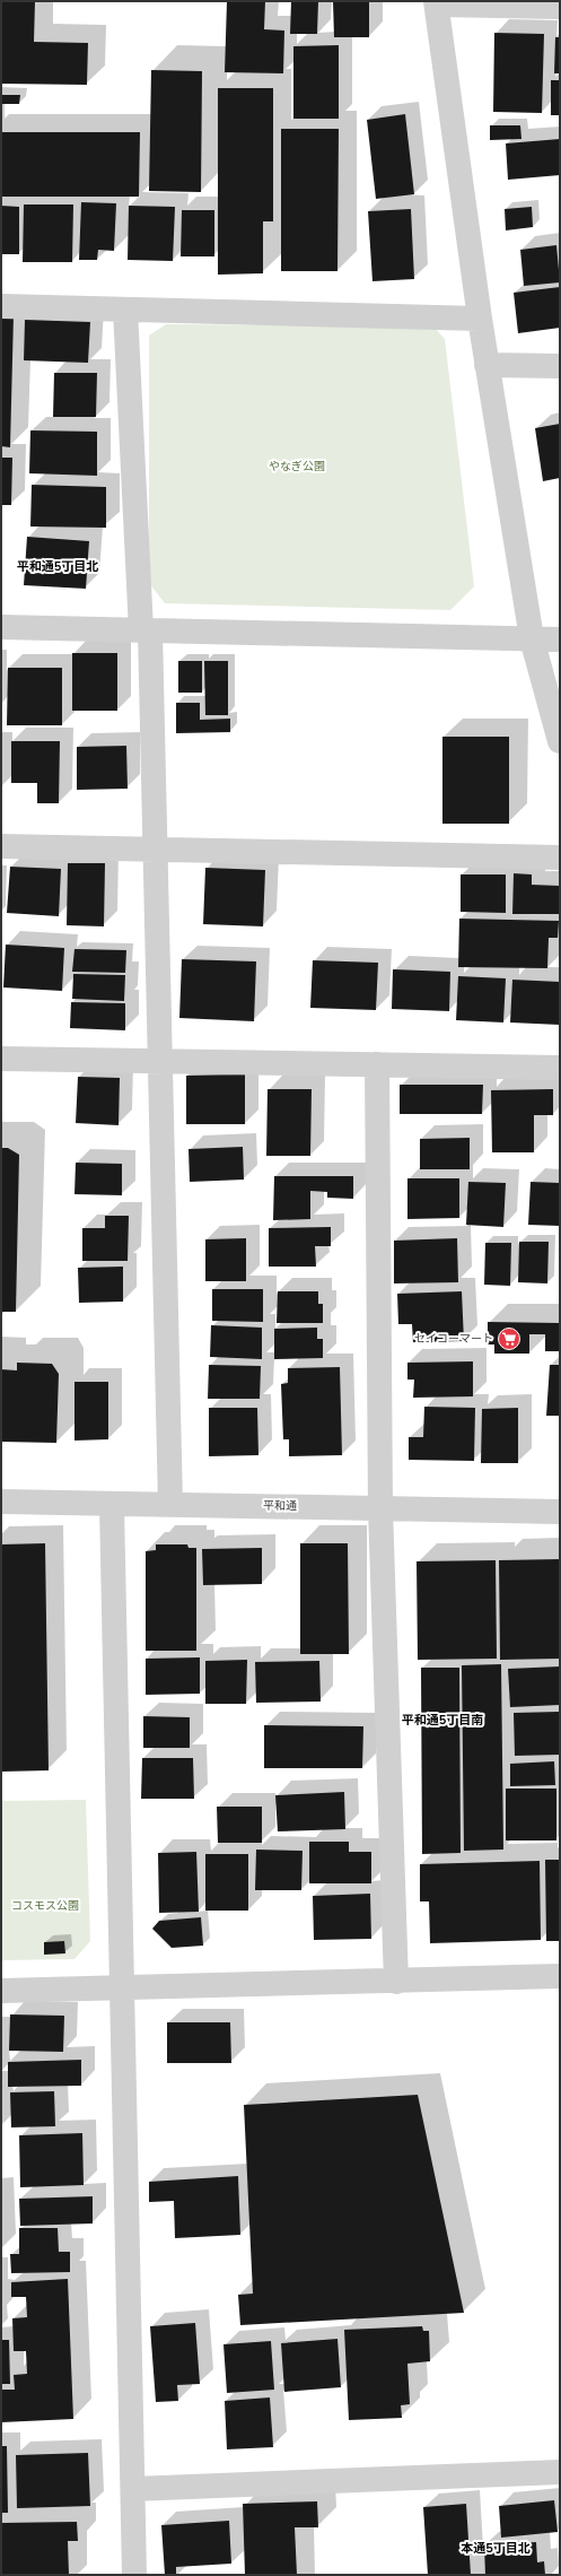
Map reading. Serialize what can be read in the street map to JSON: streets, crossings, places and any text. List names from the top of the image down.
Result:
{
  "streets": {
    "street": ["平和通"]
  },
  "districts": ["平和通5丁目北", "平和通5丁目南", "本通5丁目北"],
  "parks": ["やなぎ公園", "コスモス公園"],
  "places": {
    "supermarket": ["セイコーマート"]
  }
}
